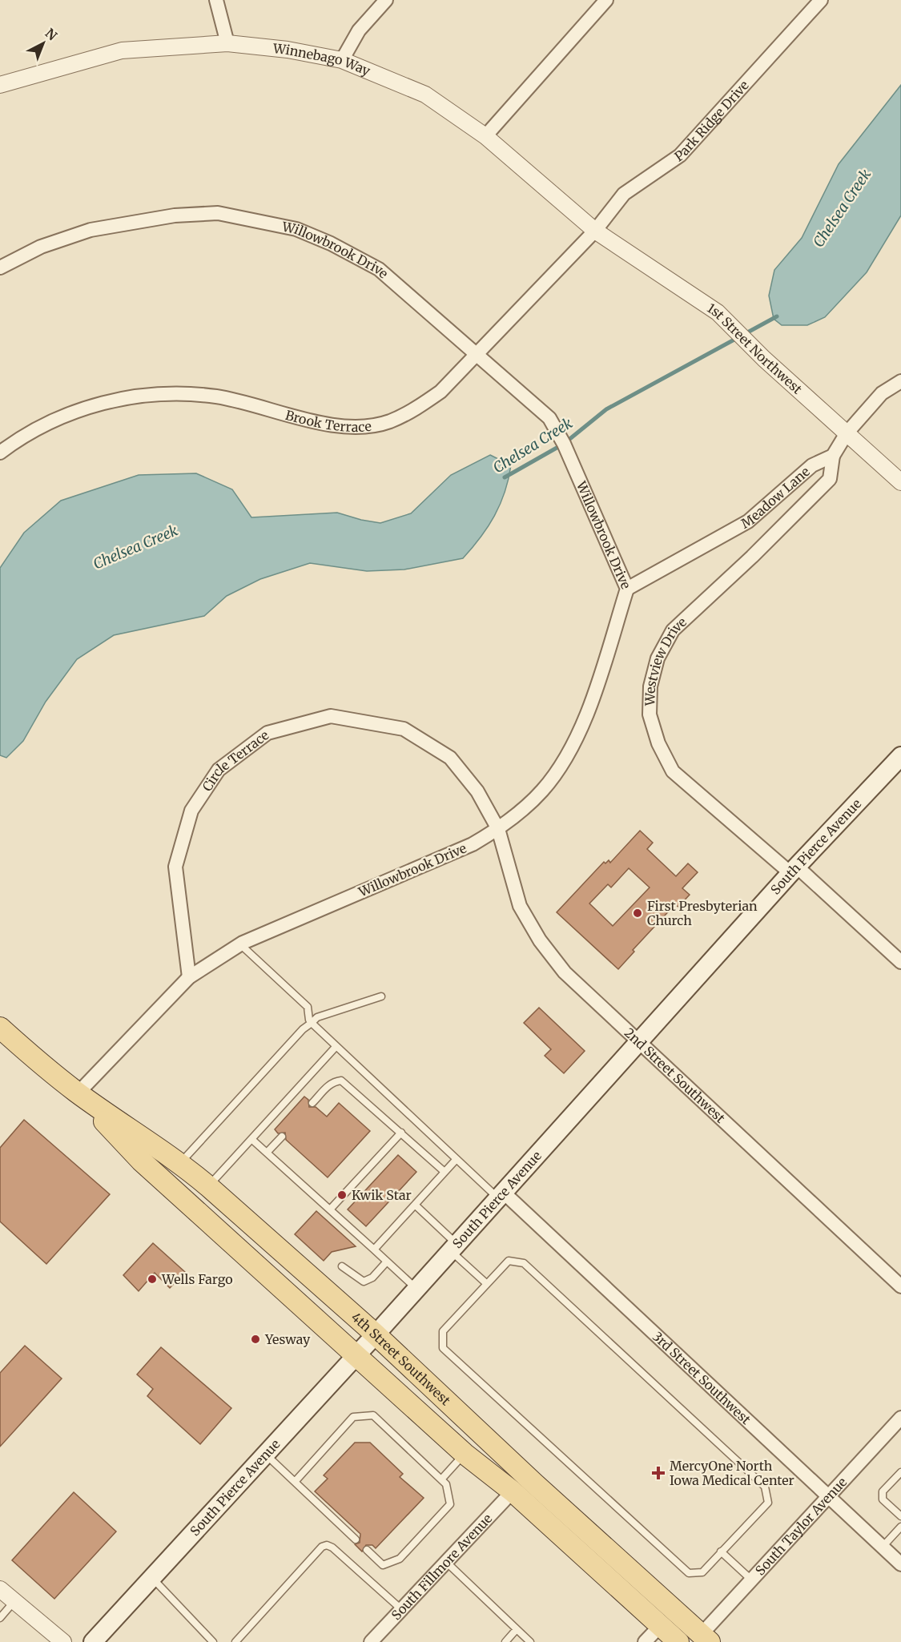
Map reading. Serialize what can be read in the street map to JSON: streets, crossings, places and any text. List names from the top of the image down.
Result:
{
  "streets": {
    "main road": ["South Pierce Avenue", "4th Street Southwest"],
    "street": [
      "Winnebago Way",
      "Park Ridge Drive",
      "Willowbrook Drive",
      "1st Street Northwest",
      "Brook Terrace",
      "Meadow Lane",
      "Westview Drive",
      "Circle Terrace",
      "2nd Street Southwest",
      "3rd Street Southwest",
      "South Taylor Avenue",
      "South Fillmore Avenue"
    ]
  },
  "crossings": [
    ["Winnebago Way", "Park Ridge Drive"],
    ["Winnebago Way", "1st Street Northwest"],
    ["Winnebago Way", "Brook Terrace"],
    ["Park Ridge Drive", "1st Street Northwest"],
    ["Park Ridge Drive", "Brook Terrace"],
    ["Willowbrook Drive", "Brook Terrace"],
    ["Willowbrook Drive", "Meadow Lane"],
    ["Willowbrook Drive", "Circle Terrace"],
    ["Willowbrook Drive", "2nd Street Southwest"],
    ["Willowbrook Drive", "4th Street Southwest"],
    ["1st Street Northwest", "Brook Terrace"],
    ["Meadow Lane", "Westview Drive"],
    ["Westview Drive", "South Pierce Avenue"],
    ["Circle Terrace", "2nd Street Southwest"],
    ["South Pierce Avenue", "2nd Street Southwest"],
    ["South Pierce Avenue", "4th Street Southwest"],
    ["South Pierce Avenue", "3rd Street Southwest"],
    ["4th Street Southwest", "South Taylor Avenue"],
    ["4th Street Southwest", "South Fillmore Avenue"],
    ["3rd Street Southwest", "South Taylor Avenue"]
  ],
  "water": ["Chelsea Creek"],
  "places": {
    "other": [
      "First Presbyterian Church",
      "Kwik Star",
      "Wells Fargo",
      "Yesway"
    ],
    "health": ["MercyOne North Iowa Medical Center"]
  },
  "north": "top right"
}
